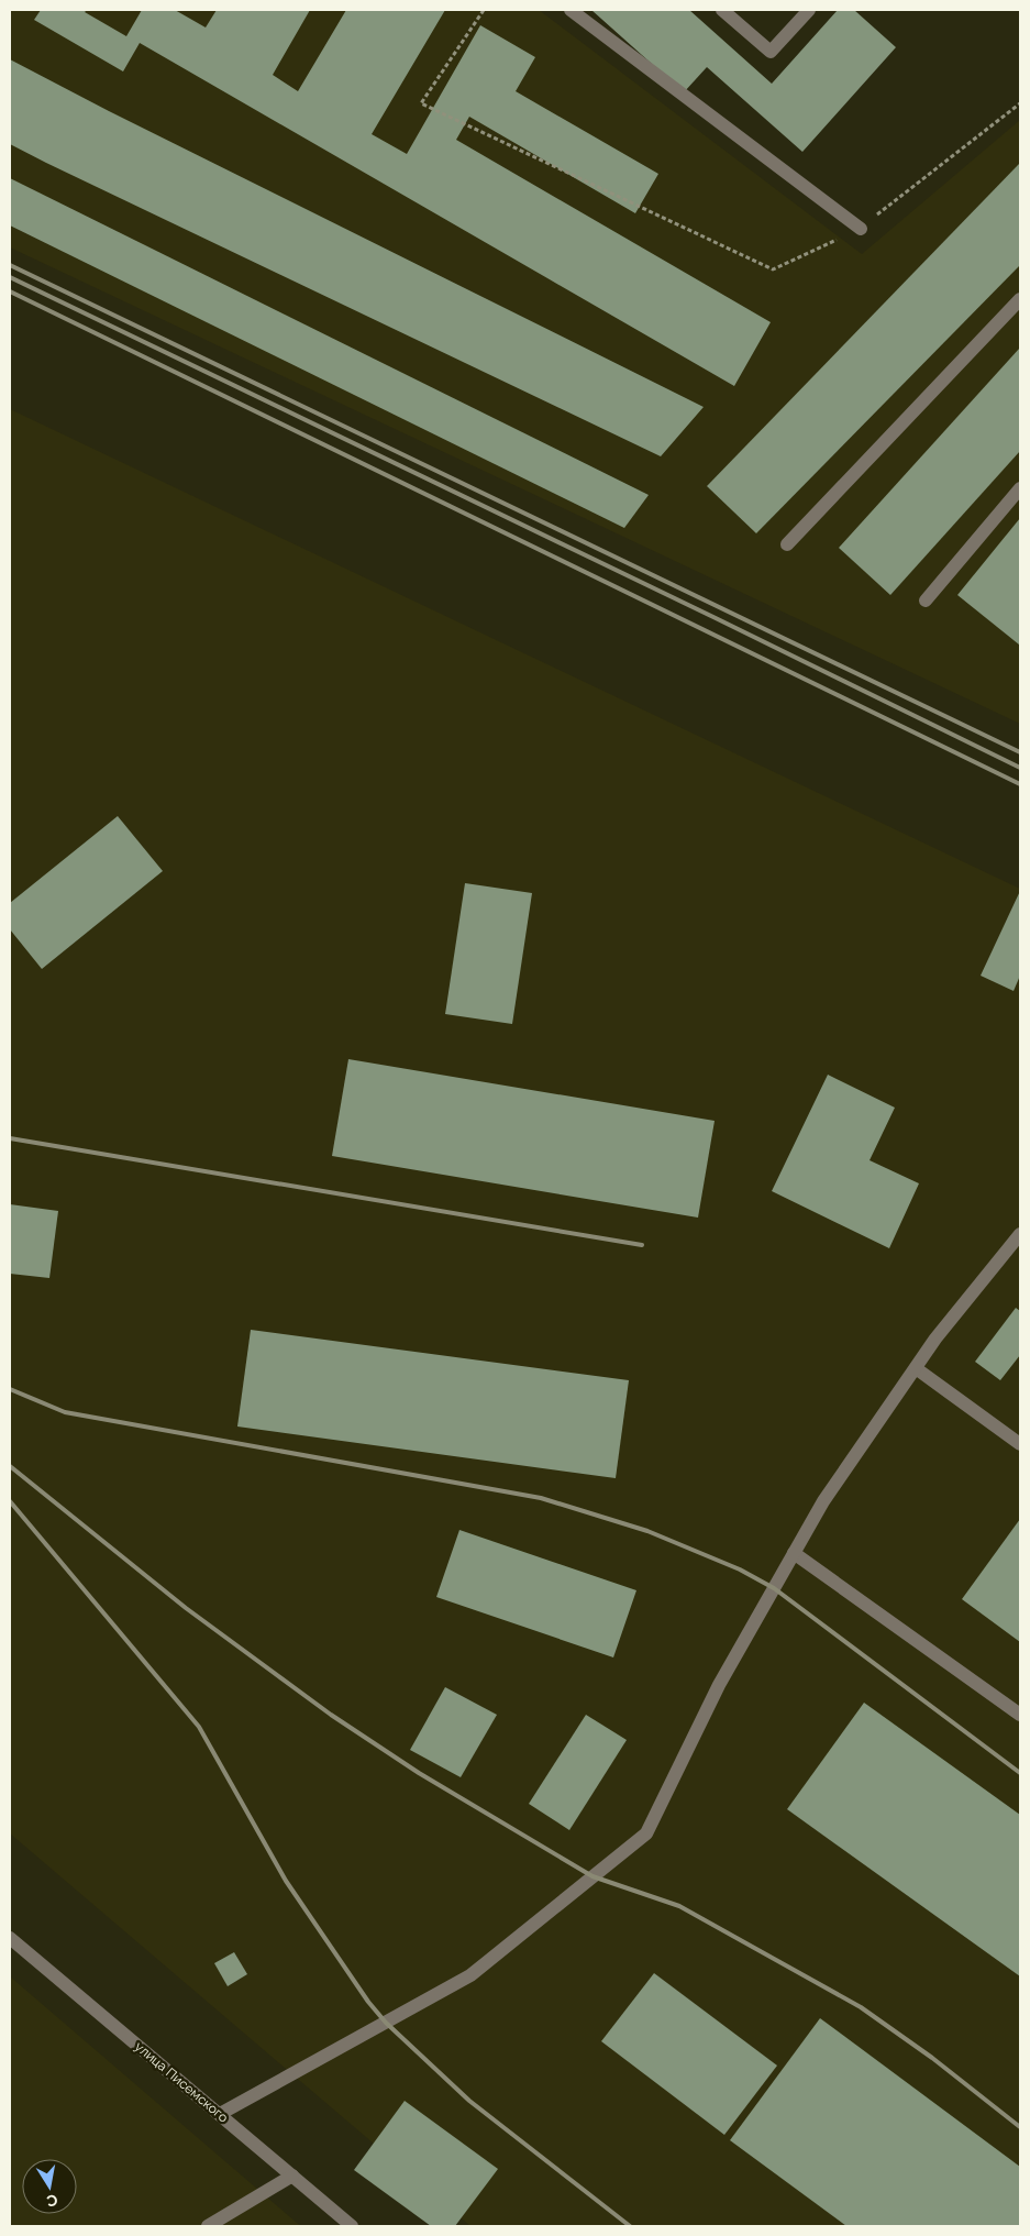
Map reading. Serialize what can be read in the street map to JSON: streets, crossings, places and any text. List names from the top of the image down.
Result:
{
  "streets": {
    "street": ["улица Писемского"]
  },
  "north": "bottom"
}
